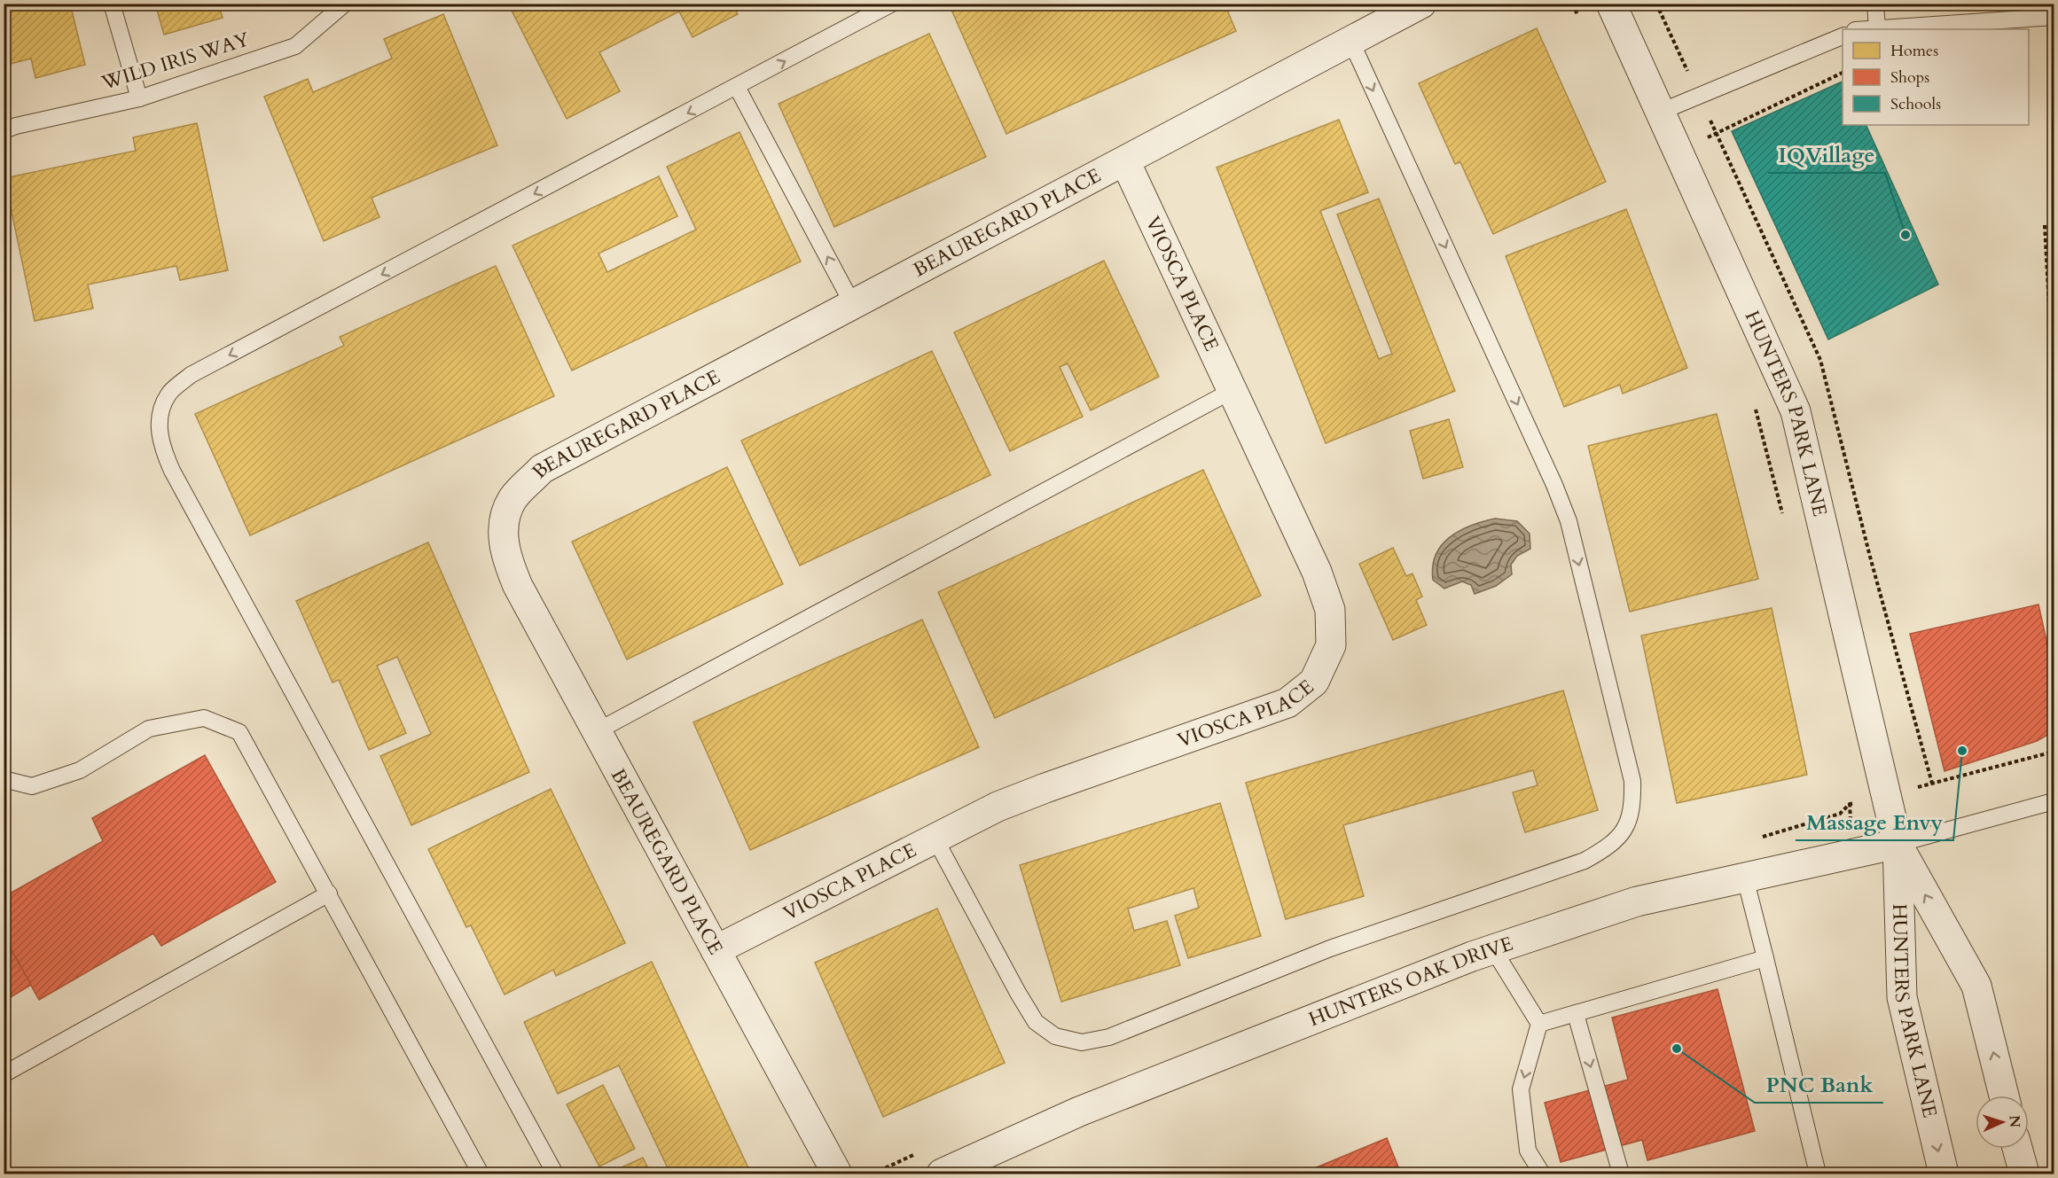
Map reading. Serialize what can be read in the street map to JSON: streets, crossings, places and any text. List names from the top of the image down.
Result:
{
  "streets": {
    "street": [
      "BEAUREGARD PLACE",
      "VIOSCA PLACE",
      "HUNTERS PARK LANE",
      "HUNTERS OAK DRIVE"
    ],
    "lane": ["WILD IRIS WAY"]
  },
  "crossings": [
    ["BEAUREGARD PLACE", "VIOSCA PLACE"],
    ["HUNTERS PARK LANE", "HUNTERS OAK DRIVE"]
  ],
  "places": ["IQVillage", "Massage Envy", "PNC Bank"],
  "legend": ["Homes", "Shops", "Schools"],
  "north": "right"
}
